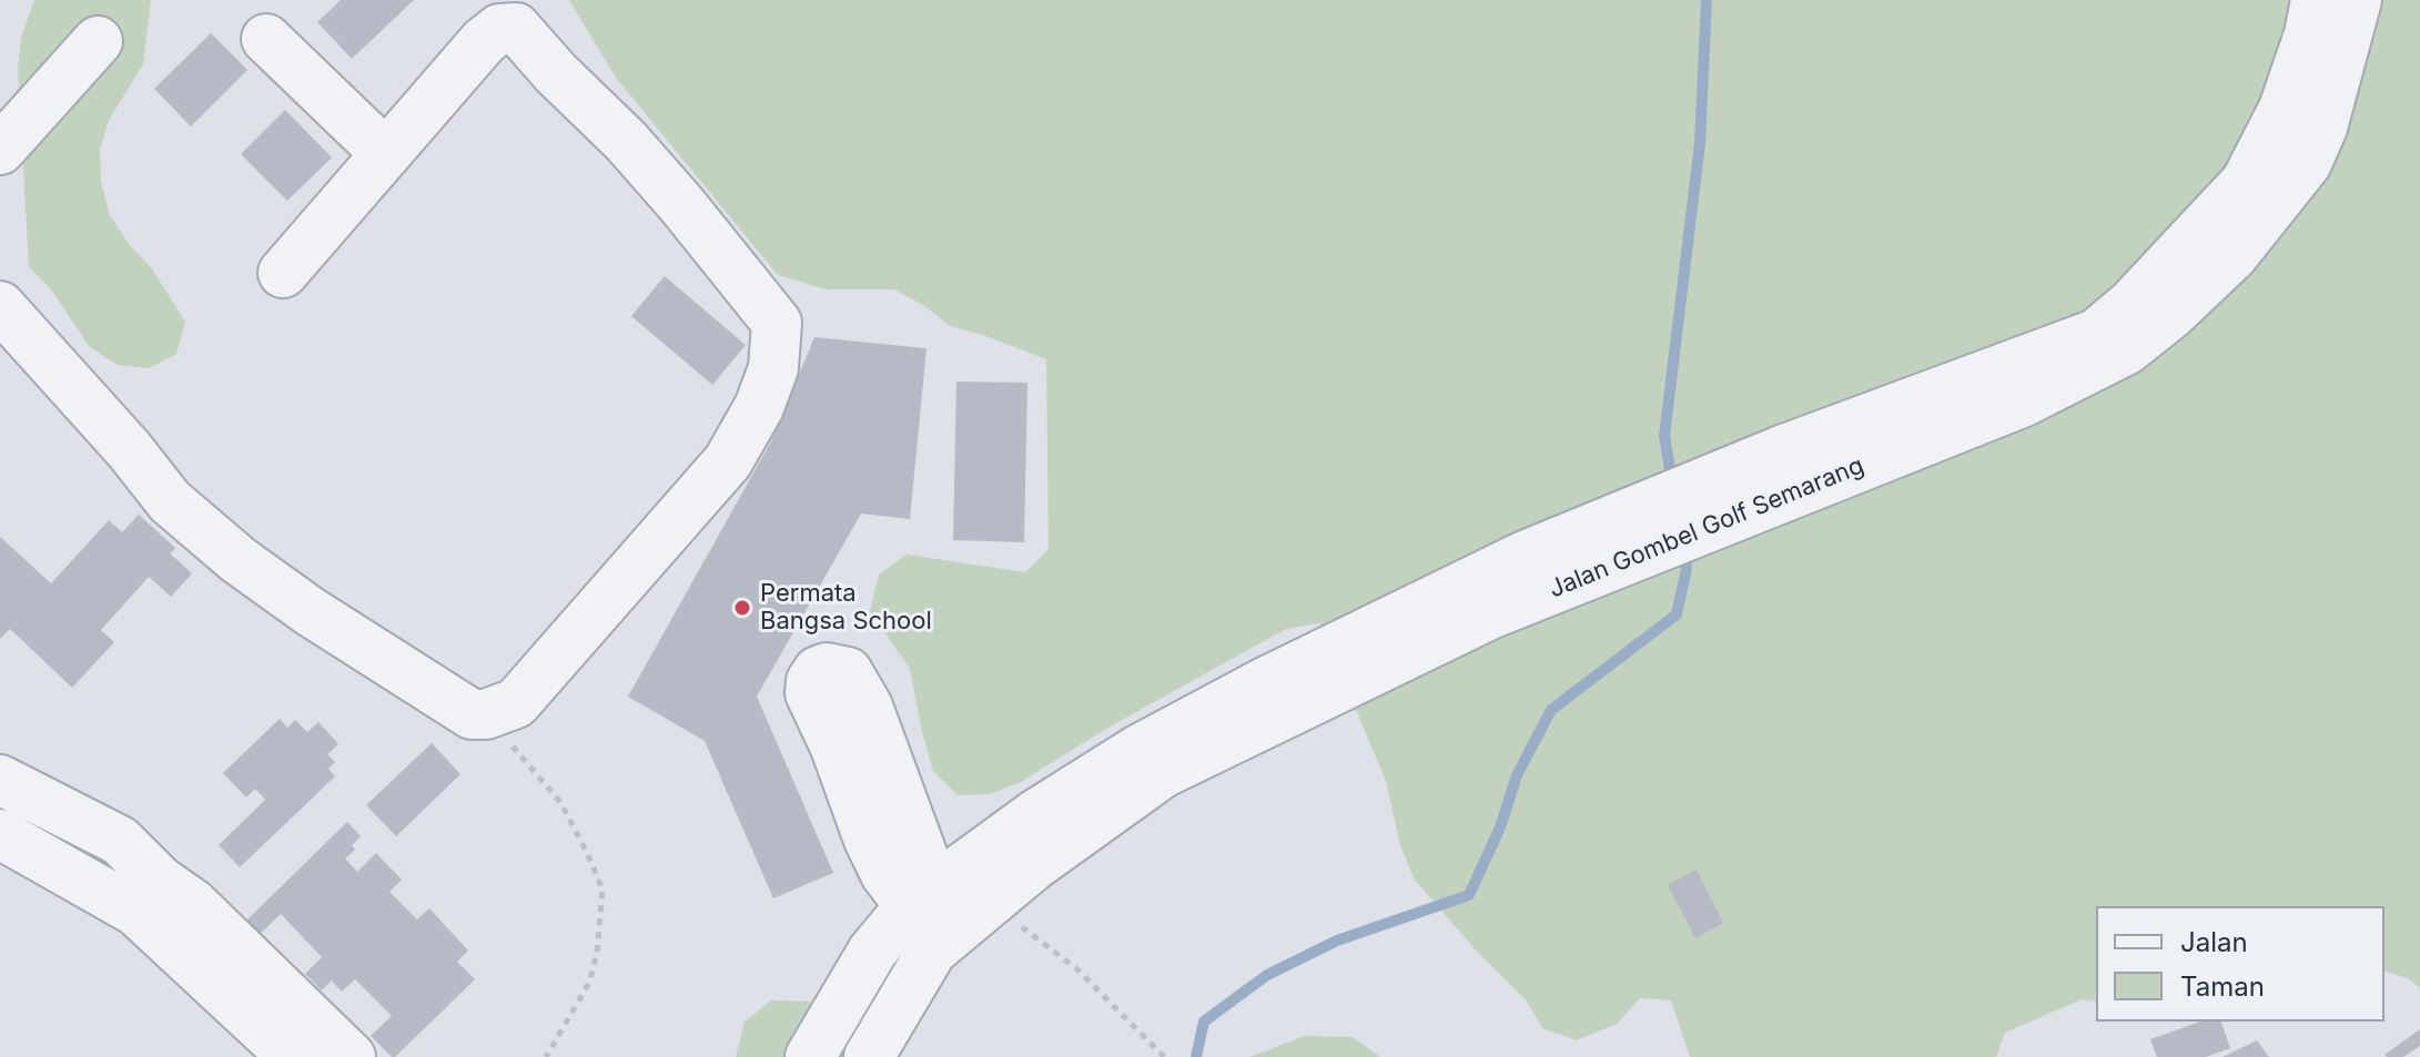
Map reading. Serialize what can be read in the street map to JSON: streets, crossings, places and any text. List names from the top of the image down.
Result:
{
  "streets": {
    "street": ["Jalan Gombel Golf Semarang"]
  },
  "places": ["Permata Bangsa School"],
  "legend": ["Jalan", "Taman"]
}
